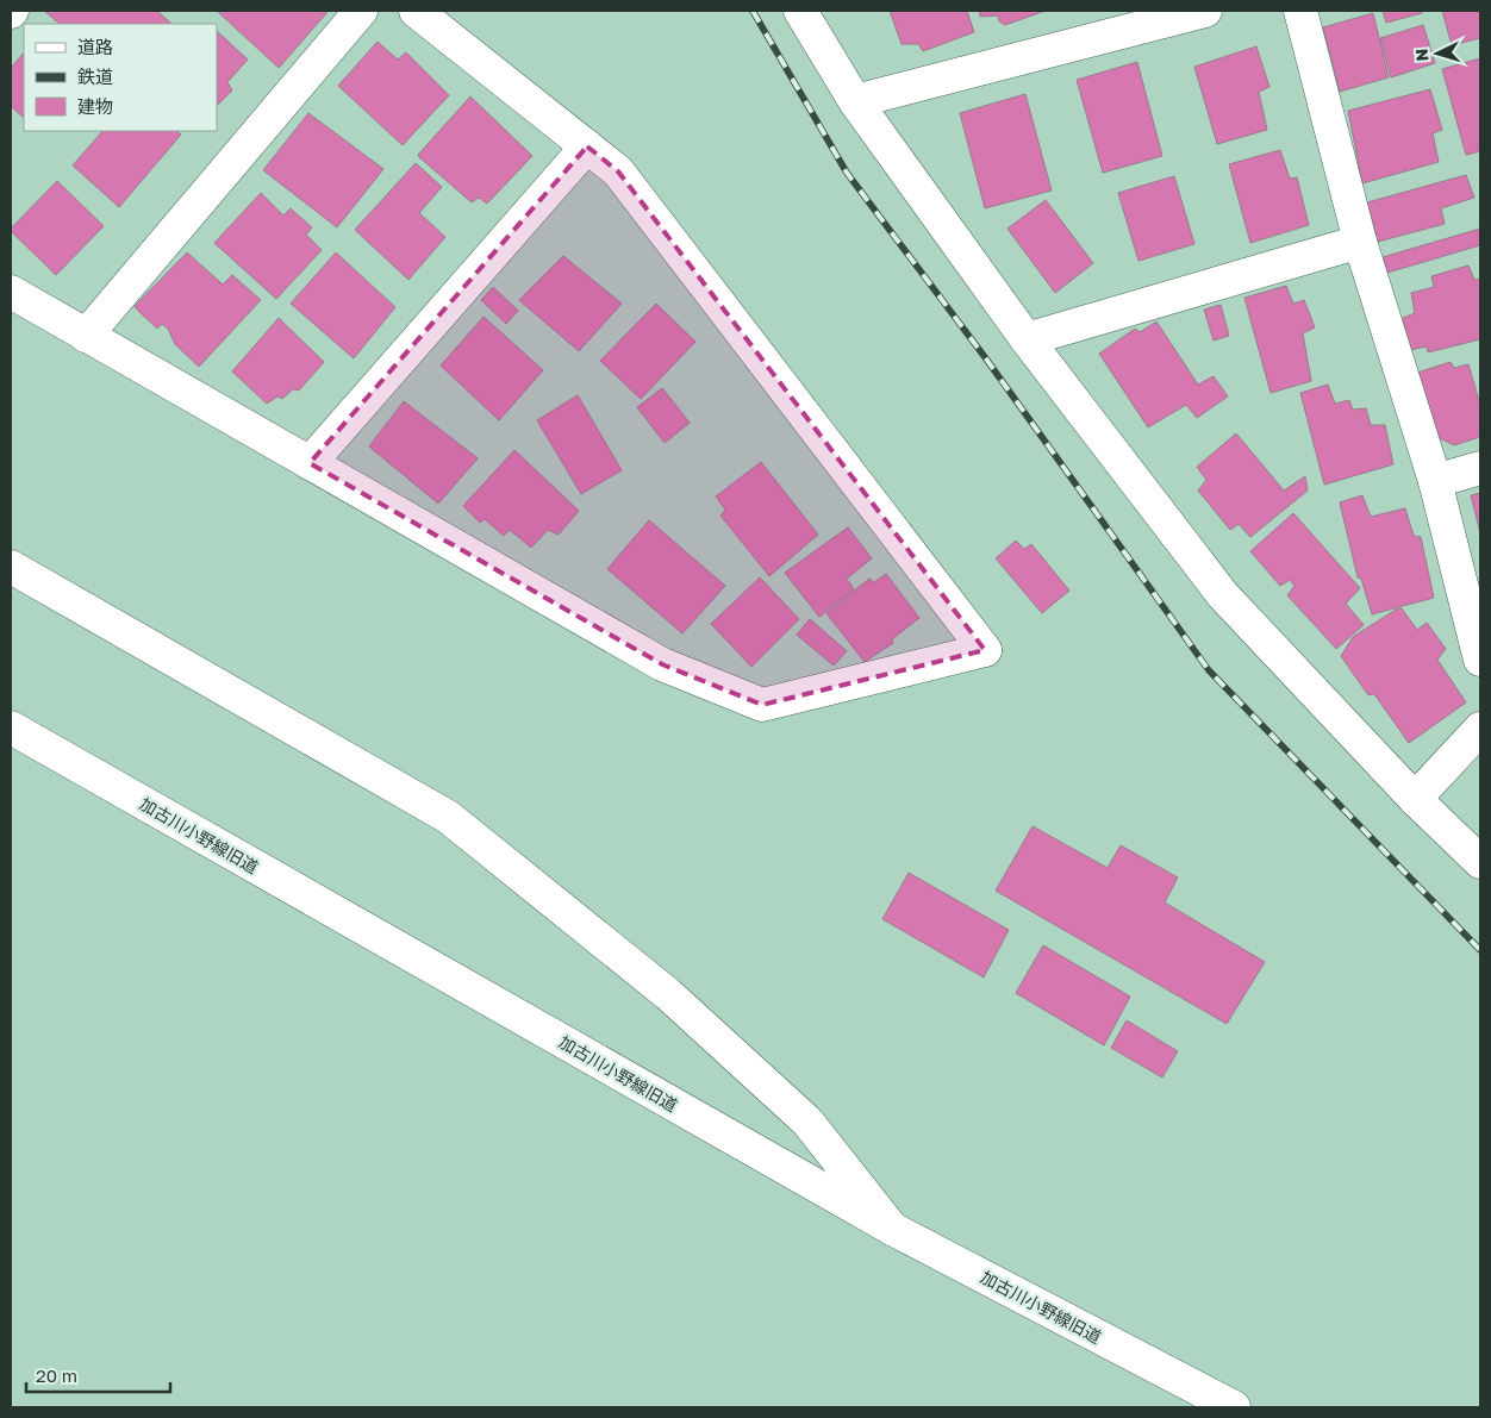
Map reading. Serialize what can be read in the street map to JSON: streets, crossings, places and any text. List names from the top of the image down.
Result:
{
  "streets": {
    "street": ["加古川小野線旧道"]
  },
  "legend": ["道路", "鉄道", "建物"],
  "scale_bar": "20 m",
  "north": "left"
}
